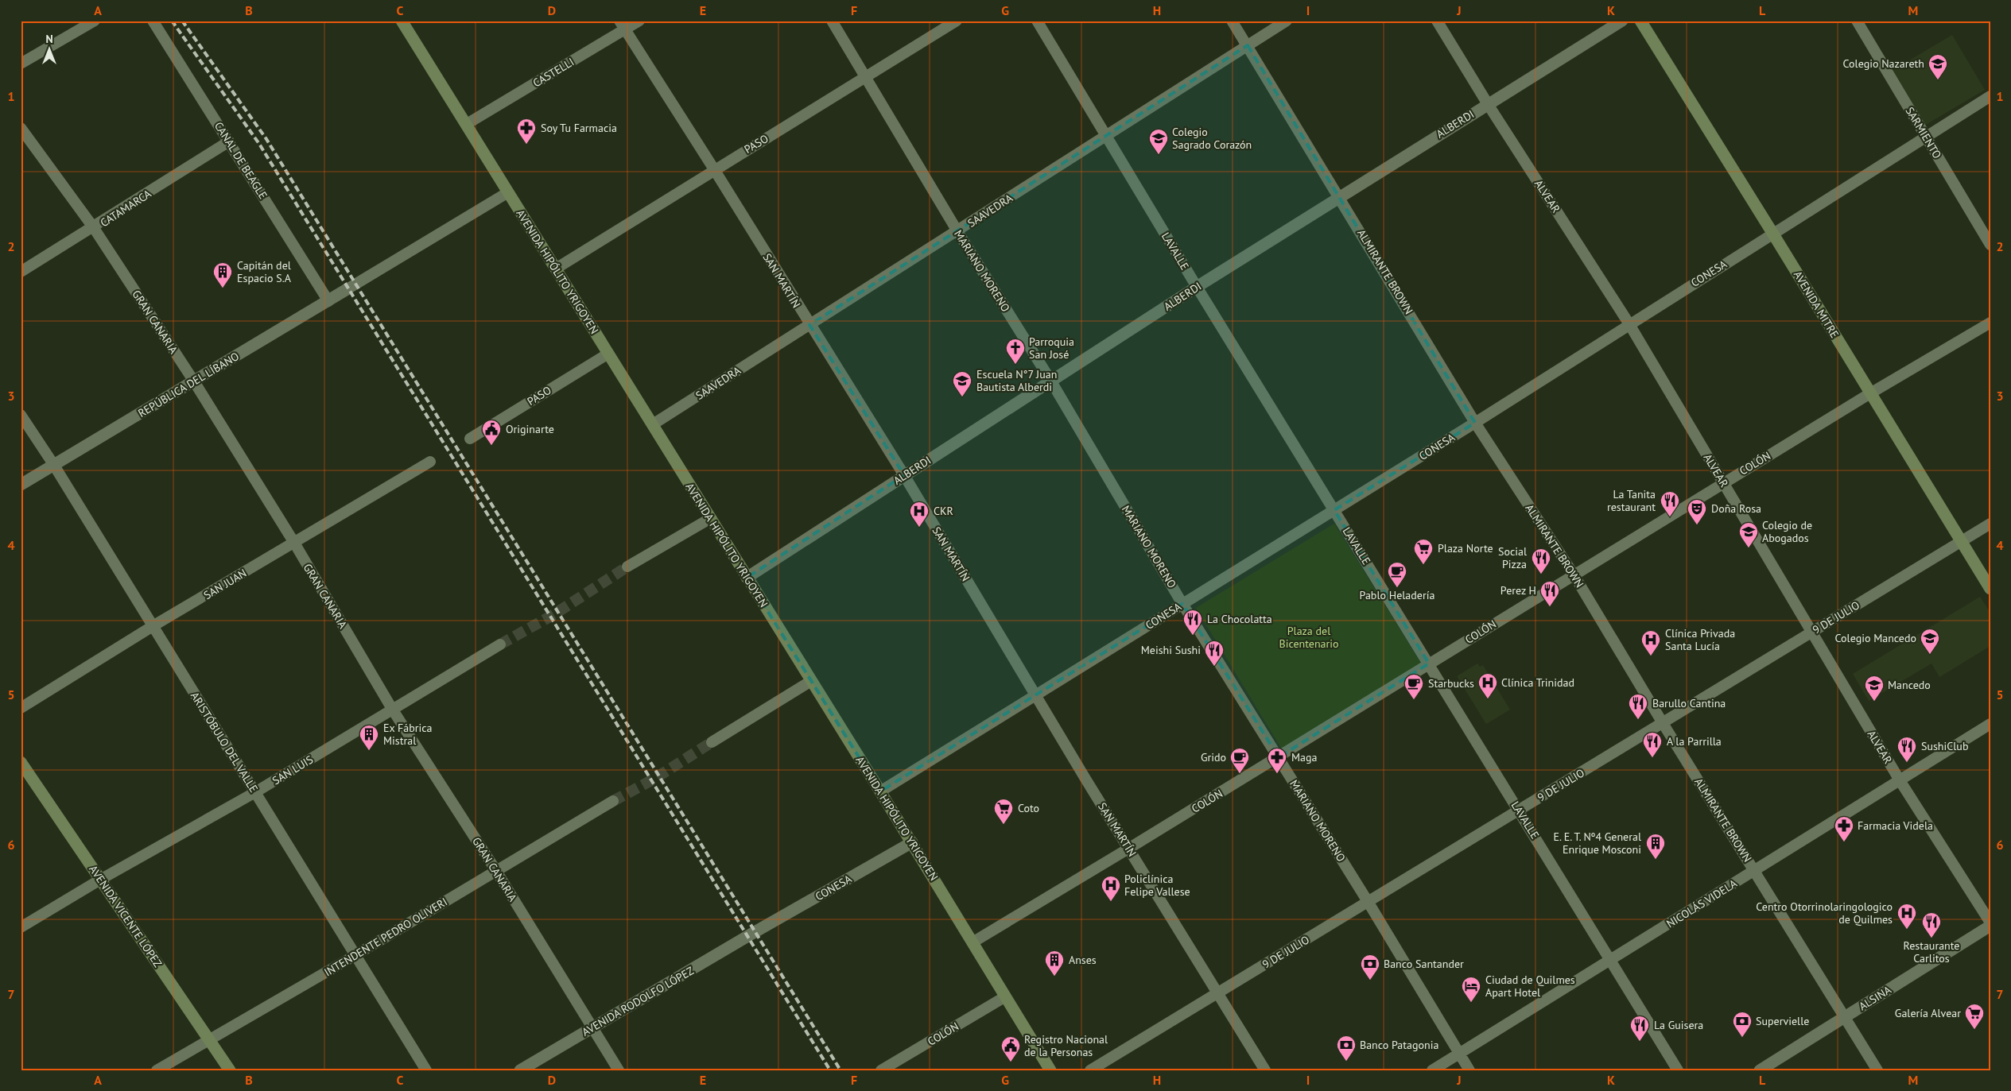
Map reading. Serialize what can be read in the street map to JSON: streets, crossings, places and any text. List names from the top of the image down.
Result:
{
  "streets": {
    "main road": ["AVENIDA HIPÓLITO YRIGOYEN", "AVENIDA MITRE", "AVENIDA VICENTE LÓPEZ"],
    "street": [
      "CASTELLI",
      "ALBERDI",
      "SARMIENTO",
      "PASO",
      "CANAL DE BEAGLE",
      "ALVEAR",
      "CATAMARCA",
      "SAAVEDRA",
      "LAVALLE",
      "MARIANO MORENO",
      "ALMIRANTE BROWN",
      "CONESA",
      "SAN MARTÍN",
      "GRAN CANARIA",
      "REPÚBLICA DEL LÍBANO",
      "COLÓN",
      "SAN JUAN",
      "9 DE JULIO",
      "ARISTÓBULO DEL VALLE",
      "SAN LUIS",
      "NICOLÁS VIDELA",
      "INTENDENTE PEDRO OLIVERI",
      "ALSINA",
      "AVENIDA RODOLFO LÓPEZ"
    ]
  },
  "crossings": [
    ["CASTELLI", "AVENIDA HIPÓLITO YRIGOYEN"],
    ["CASTELLI", "SAN MARTÍN"],
    ["ALBERDI", "ALVEAR"],
    ["ALBERDI", "LAVALLE"],
    ["ALBERDI", "MARIANO MORENO"],
    ["ALBERDI", "AVENIDA HIPÓLITO YRIGOYEN"],
    ["ALBERDI", "ALMIRANTE BROWN"],
    ["ALBERDI", "SAN MARTÍN"],
    ["SARMIENTO", "CONESA"],
    ["PASO", "MARIANO MORENO"],
    ["PASO", "AVENIDA HIPÓLITO YRIGOYEN"],
    ["PASO", "SAN MARTÍN"],
    ["CANAL DE BEAGLE", "CATAMARCA"],
    ["CANAL DE BEAGLE", "REPÚBLICA DEL LÍBANO"],
    ["ALVEAR", "CONESA"],
    ["ALVEAR", "COLÓN"],
    ["ALVEAR", "9 DE JULIO"],
    ["ALVEAR", "NICOLÁS VIDELA"],
    ["CATAMARCA", "GRAN CANARIA"],
    ["SAAVEDRA", "LAVALLE"],
    ["SAAVEDRA", "MARIANO MORENO"],
    ["SAAVEDRA", "AVENIDA HIPÓLITO YRIGOYEN"],
    ["SAAVEDRA", "ALMIRANTE BROWN"],
    ["SAAVEDRA", "SAN MARTÍN"],
    ["LAVALLE", "CONESA"],
    ["LAVALLE", "COLÓN"],
    ["LAVALLE", "9 DE JULIO"],
    ["LAVALLE", "NICOLÁS VIDELA"],
    ["MARIANO MORENO", "CONESA"],
    ["MARIANO MORENO", "COLÓN"],
    ["MARIANO MORENO", "9 DE JULIO"],
    ["MARIANO MORENO", "NICOLÁS VIDELA"],
    ["AVENIDA HIPÓLITO YRIGOYEN", "CONESA"],
    ["AVENIDA HIPÓLITO YRIGOYEN", "COLÓN"],
    ["ALMIRANTE BROWN", "CONESA"],
    ["ALMIRANTE BROWN", "COLÓN"],
    ["ALMIRANTE BROWN", "9 DE JULIO"],
    ["ALMIRANTE BROWN", "NICOLÁS VIDELA"],
    ["ALMIRANTE BROWN", "ALSINA"],
    ["CONESA", "SAN MARTÍN"],
    ["CONESA", "AVENIDA MITRE"],
    ["CONESA", "AVENIDA RODOLFO LÓPEZ"],
    ["SAN MARTÍN", "COLÓN"],
    ["SAN MARTÍN", "9 DE JULIO"],
    ["AVENIDA MITRE", "COLÓN"],
    ["AVENIDA MITRE", "9 DE JULIO"],
    ["GRAN CANARIA", "REPÚBLICA DEL LÍBANO"],
    ["GRAN CANARIA", "SAN JUAN"],
    ["GRAN CANARIA", "SAN LUIS"],
    ["GRAN CANARIA", "INTENDENTE PEDRO OLIVERI"],
    ["GRAN CANARIA", "AVENIDA RODOLFO LÓPEZ"],
    ["REPÚBLICA DEL LÍBANO", "ARISTÓBULO DEL VALLE"],
    ["SAN JUAN", "ARISTÓBULO DEL VALLE"],
    ["ARISTÓBULO DEL VALLE", "SAN LUIS"],
    ["ARISTÓBULO DEL VALLE", "INTENDENTE PEDRO OLIVERI"],
    ["SAN LUIS", "AVENIDA VICENTE LÓPEZ"],
    ["AVENIDA VICENTE LÓPEZ", "INTENDENTE PEDRO OLIVERI"]
  ],
  "parks": ["Plaza del Bicentenario"],
  "places": {
    "school or university": [
      "Colegio Nazareth",
      "Colegio Sagrado Corazón",
      "Escuela N°7 Juan Bautista Alberdi",
      "Colegio de Abogados",
      "Colegio Mancedo",
      "Mancedo"
    ],
    "pharmacy": ["Soy Tu Farmacia", "Maga", "Farmacia Videla"],
    "building": [
      "Capitán del Espacio S.A",
      "Ex Fábrica Mistral",
      "E. E. T. Nº4 General Enrique Mosconi",
      "Anses"
    ],
    "church": ["Parroquia San José"],
    "public building": ["Originarte", "Registro Nacional de la Personas"],
    "restaurant": [
      "La Tanita restaurant",
      "Social Pizza",
      "Perez H",
      "La Chocolatta",
      "Meishi Sushi",
      "Barullo Cantina",
      "A la Parrilla",
      "SushiClub",
      "Restaurante Carlitos",
      "La Guisera"
    ],
    "theatre": ["Doña Rosa"],
    "hospital": [
      "CKR",
      "Clínica Privada Santa Lucía",
      "Clínica Trinidad",
      "Policlínica Felipe Vallese",
      "Centro Otorrinolaringologico de Quilmes"
    ],
    "supermarket": ["Plaza Norte", "Coto", "Galería Alvear"],
    "cafe": ["Pablo Heladería", "Starbucks", "Grido"],
    "bank": ["Banco Santander", "Supervielle", "Banco Patagonia"],
    "hotel": ["Ciudad de Quilmes Apart Hotel"]
  },
  "north": "top",
  "grid": {
    "columns": [
      "A",
      "B",
      "C",
      "D",
      "E",
      "F",
      "G",
      "H",
      "I",
      "J",
      "K",
      "L",
      "M"
    ],
    "rows": [
      "1",
      "2",
      "3",
      "4",
      "5",
      "6",
      "7"
    ]
  }
}
